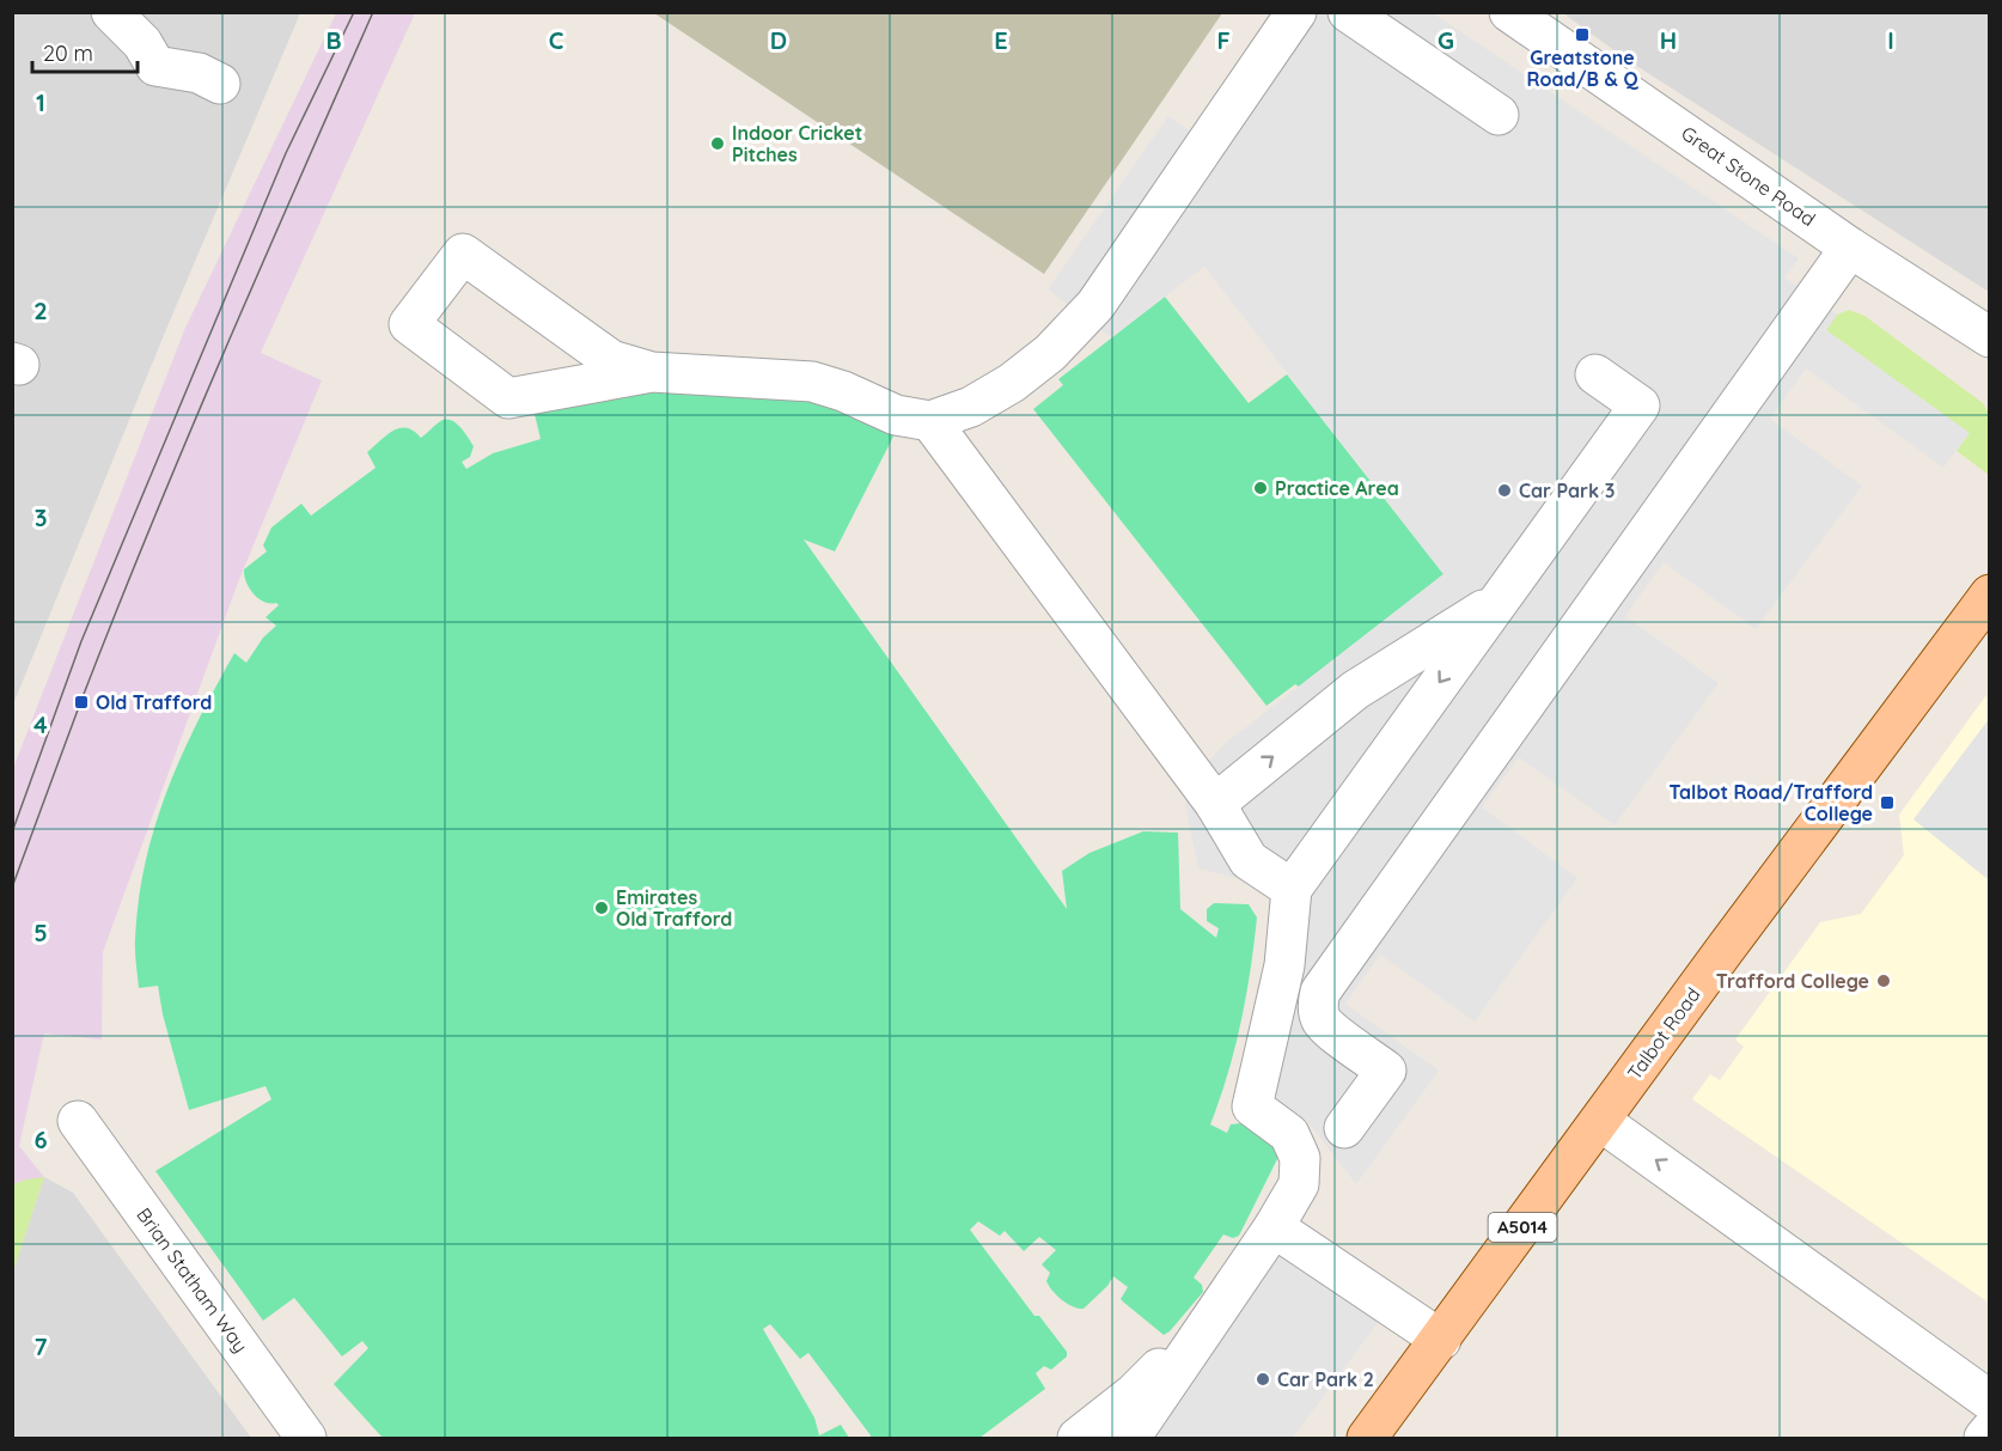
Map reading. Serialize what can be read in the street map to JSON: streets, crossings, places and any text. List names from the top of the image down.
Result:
{
  "streets": {
    "main road": ["Talbot Road", "A5014"],
    "street": ["Great Stone Road", "Brian Statham Way"]
  },
  "places": {
    "transit": ["Greatstone Road/B & Q", "Old Trafford", "Talbot Road/Trafford College"],
    "other": [
      "Indoor Cricket Pitches",
      "Practice Area",
      "Car Park 3",
      "Emirates Old Trafford",
      "Trafford College",
      "Car Park 2"
    ]
  },
  "scale_bar": "20 m",
  "grid": {
    "columns": [
      "B",
      "C",
      "D",
      "E",
      "F",
      "G",
      "H",
      "I"
    ],
    "rows": [
      "1",
      "2",
      "3",
      "4",
      "5",
      "6",
      "7"
    ]
  }
}
